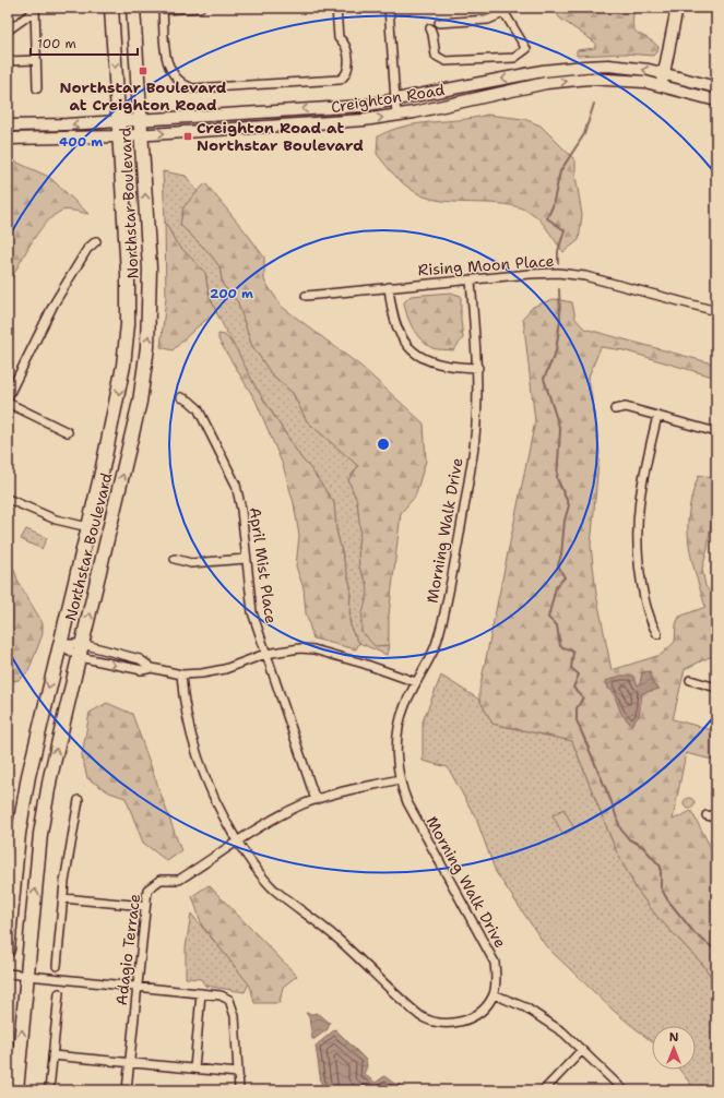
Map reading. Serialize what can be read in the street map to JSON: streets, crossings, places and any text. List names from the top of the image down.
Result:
{
  "streets": {
    "main road": ["Northstar Boulevard"],
    "street": [
      "Creighton Road",
      "Rising Moon Place",
      "Morning Walk Drive",
      "April Mist Place",
      "Adagio Terrace"
    ]
  },
  "crossings": [
    ["Creighton Road", "Northstar Boulevard"],
    ["Rising Moon Place", "Morning Walk Drive"]
  ],
  "places": {
    "transit": ["Northstar Boulevard at Creighton Road", "Creighton Road at Northstar Boulevard"]
  },
  "scale_bar": "100 m",
  "north": "top",
  "rings": ["400 m", "200 m"]
}
